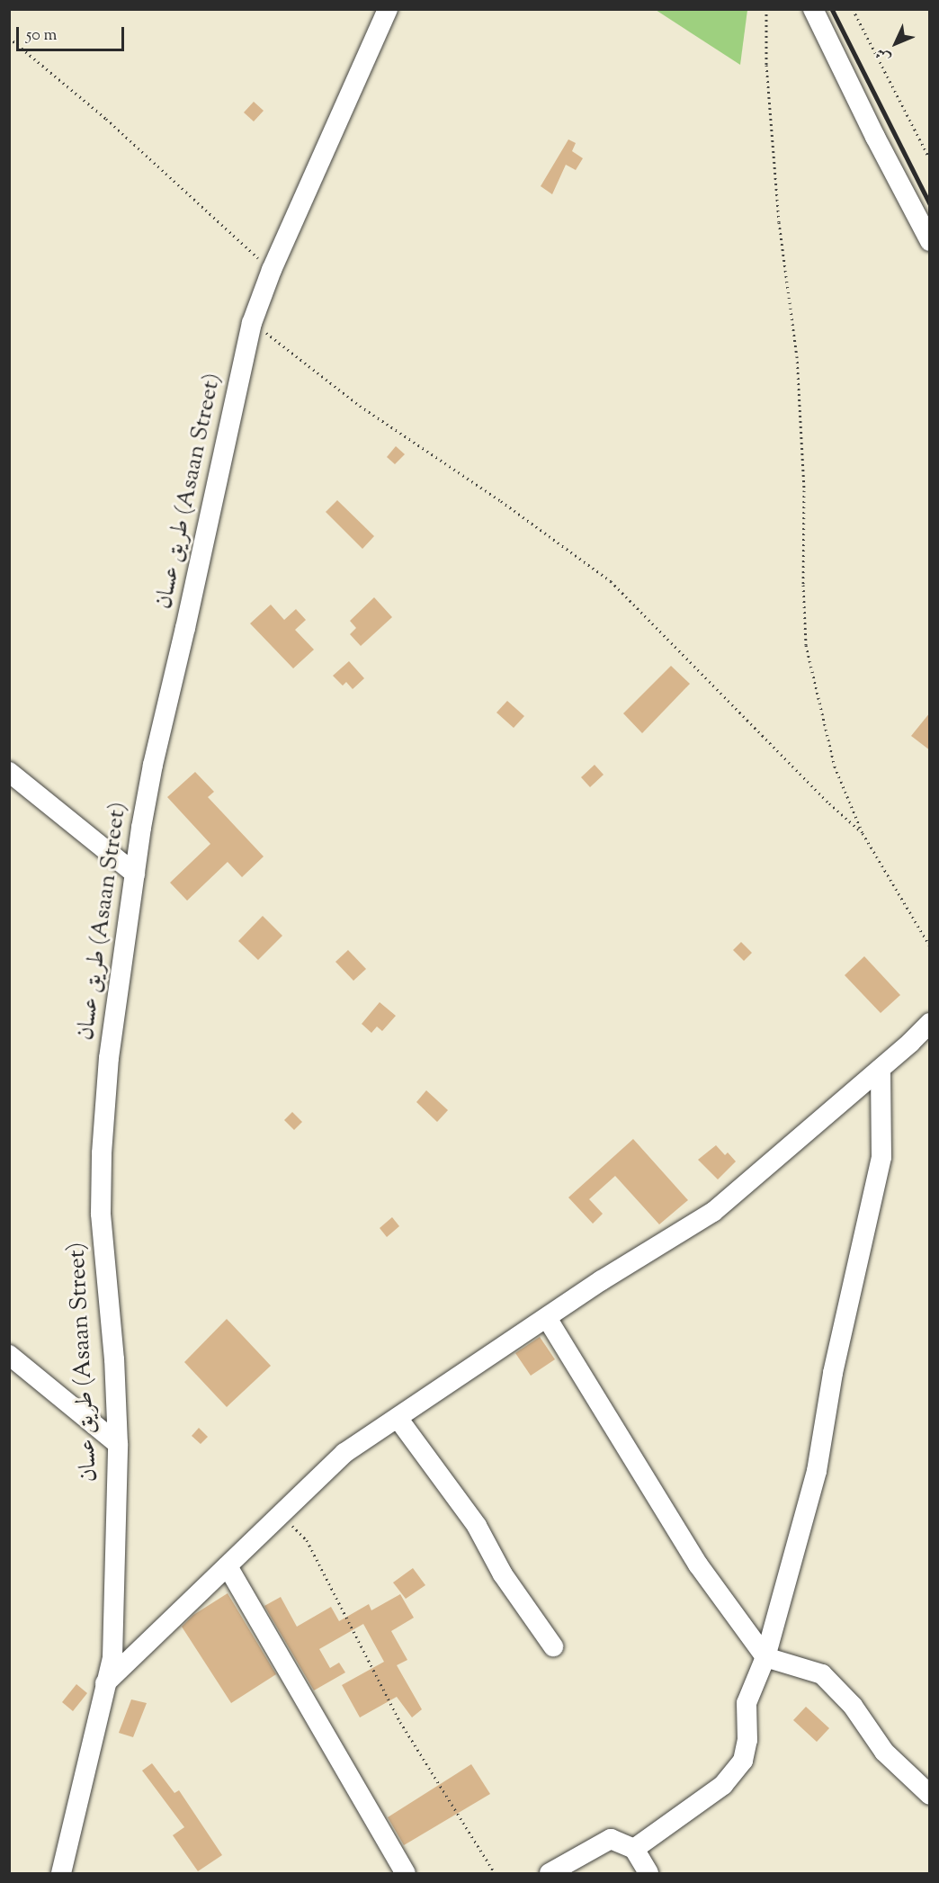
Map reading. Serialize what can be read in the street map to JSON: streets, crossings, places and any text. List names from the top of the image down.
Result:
{
  "streets": {
    "street": ["طريق عسان (Asaan Street)"]
  },
  "scale_bar": "50 m",
  "north": "bottom left"
}
